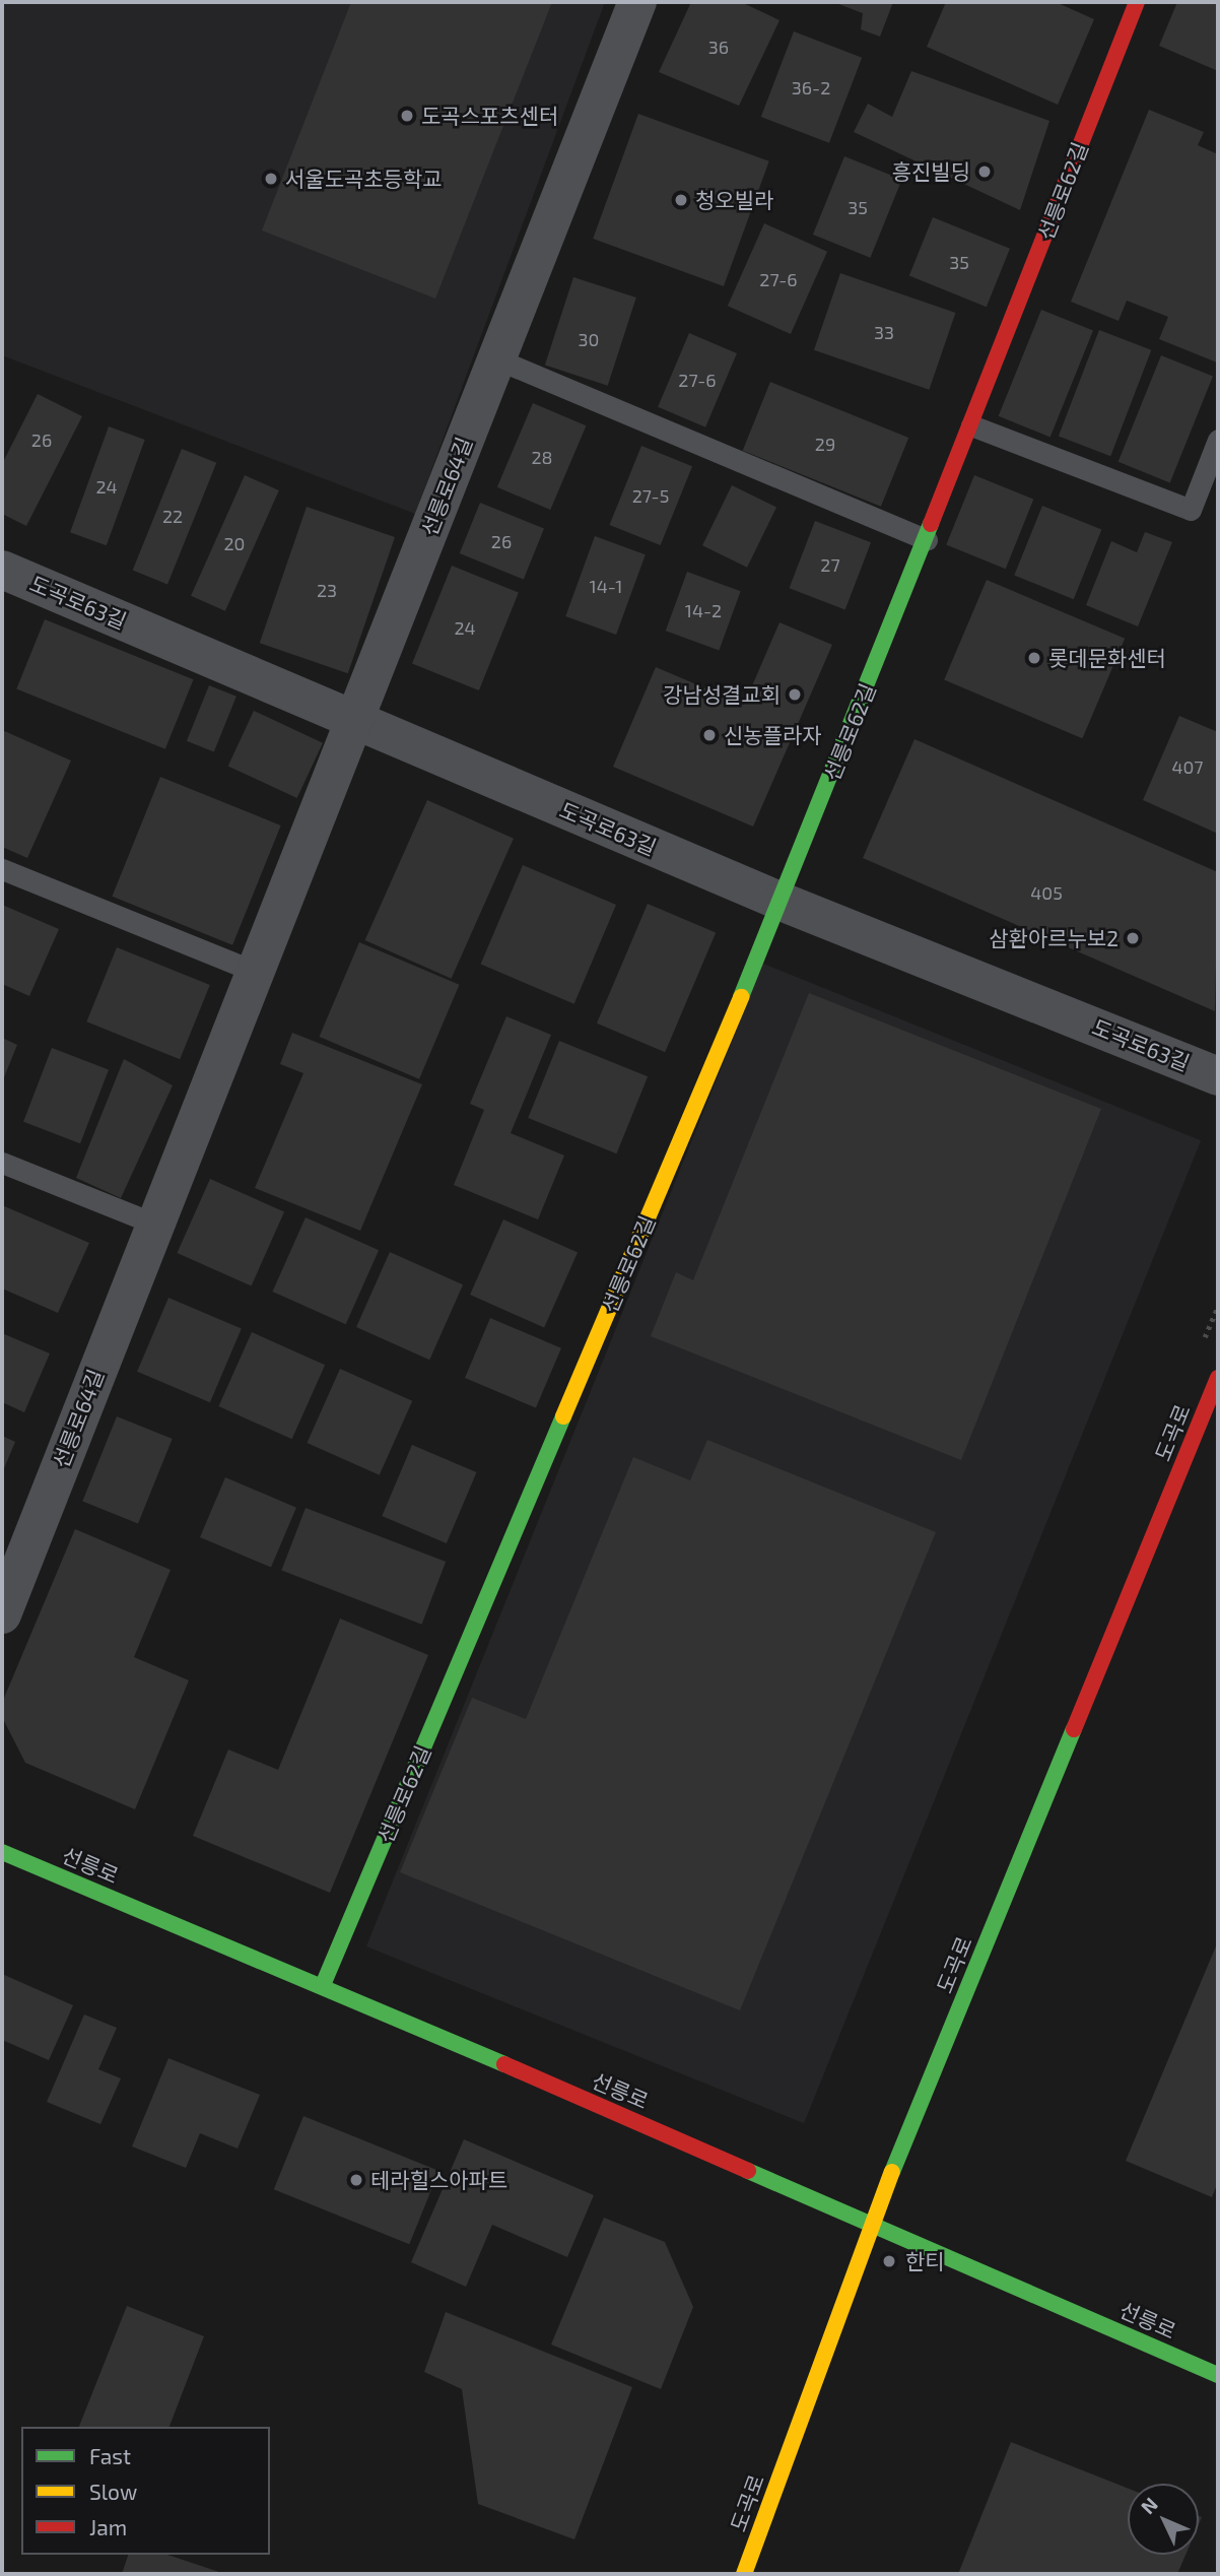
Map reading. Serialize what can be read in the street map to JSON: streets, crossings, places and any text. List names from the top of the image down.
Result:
{
  "streets": {
    "main road": ["선릉로62길", "도곡로", "선릉로"],
    "street": ["선릉로64길", "도곡로63길"]
  },
  "crossings": [
    ["선릉로62길", "도곡로63길"],
    ["선릉로62길", "선릉로"],
    ["선릉로64길", "도곡로63길"],
    ["도곡로", "선릉로"]
  ],
  "places": [
    "도곡스포츠센터",
    "흥진빌딩",
    "서울도곡초등학교",
    "청오빌라",
    "롯데문화센터",
    "강남성결교회",
    "신농플라자",
    "삼환아르누보2",
    "테라힐스아파트",
    "한티"
  ],
  "house_numbers": [
    "36",
    "36-2",
    "35",
    "35",
    "27-6",
    "33",
    "30",
    "27-6",
    "26",
    "29",
    "28",
    "24",
    "27-5",
    "22",
    "26",
    "20",
    "27",
    "14-1",
    "23",
    "14-2",
    "24",
    "407",
    "405"
  ],
  "legend": ["Fast", "Slow", "Jam"],
  "north": "top left"
}
